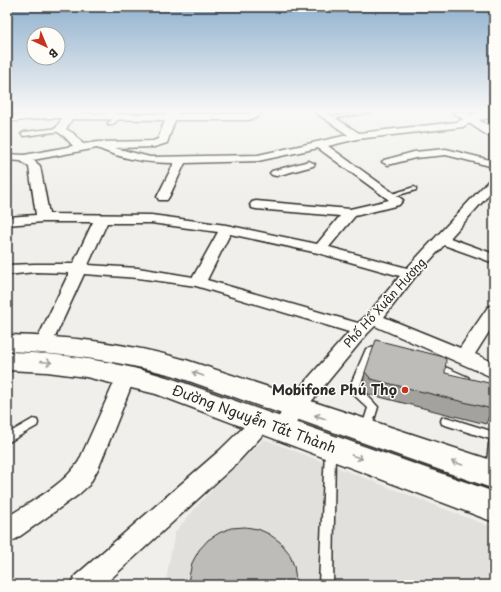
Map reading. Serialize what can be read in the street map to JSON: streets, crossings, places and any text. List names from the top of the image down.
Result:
{
  "streets": {
    "main road": ["Đường Nguyễn Tất Thành"],
    "street": ["Phố Hồ Xuân Hương"]
  },
  "crossings": [
    ["Phố Hồ Xuân Hương", "Đường Nguyễn Tất Thành"]
  ],
  "places": ["Mobifone Phú Thọ"],
  "north": "bottom right"
}
